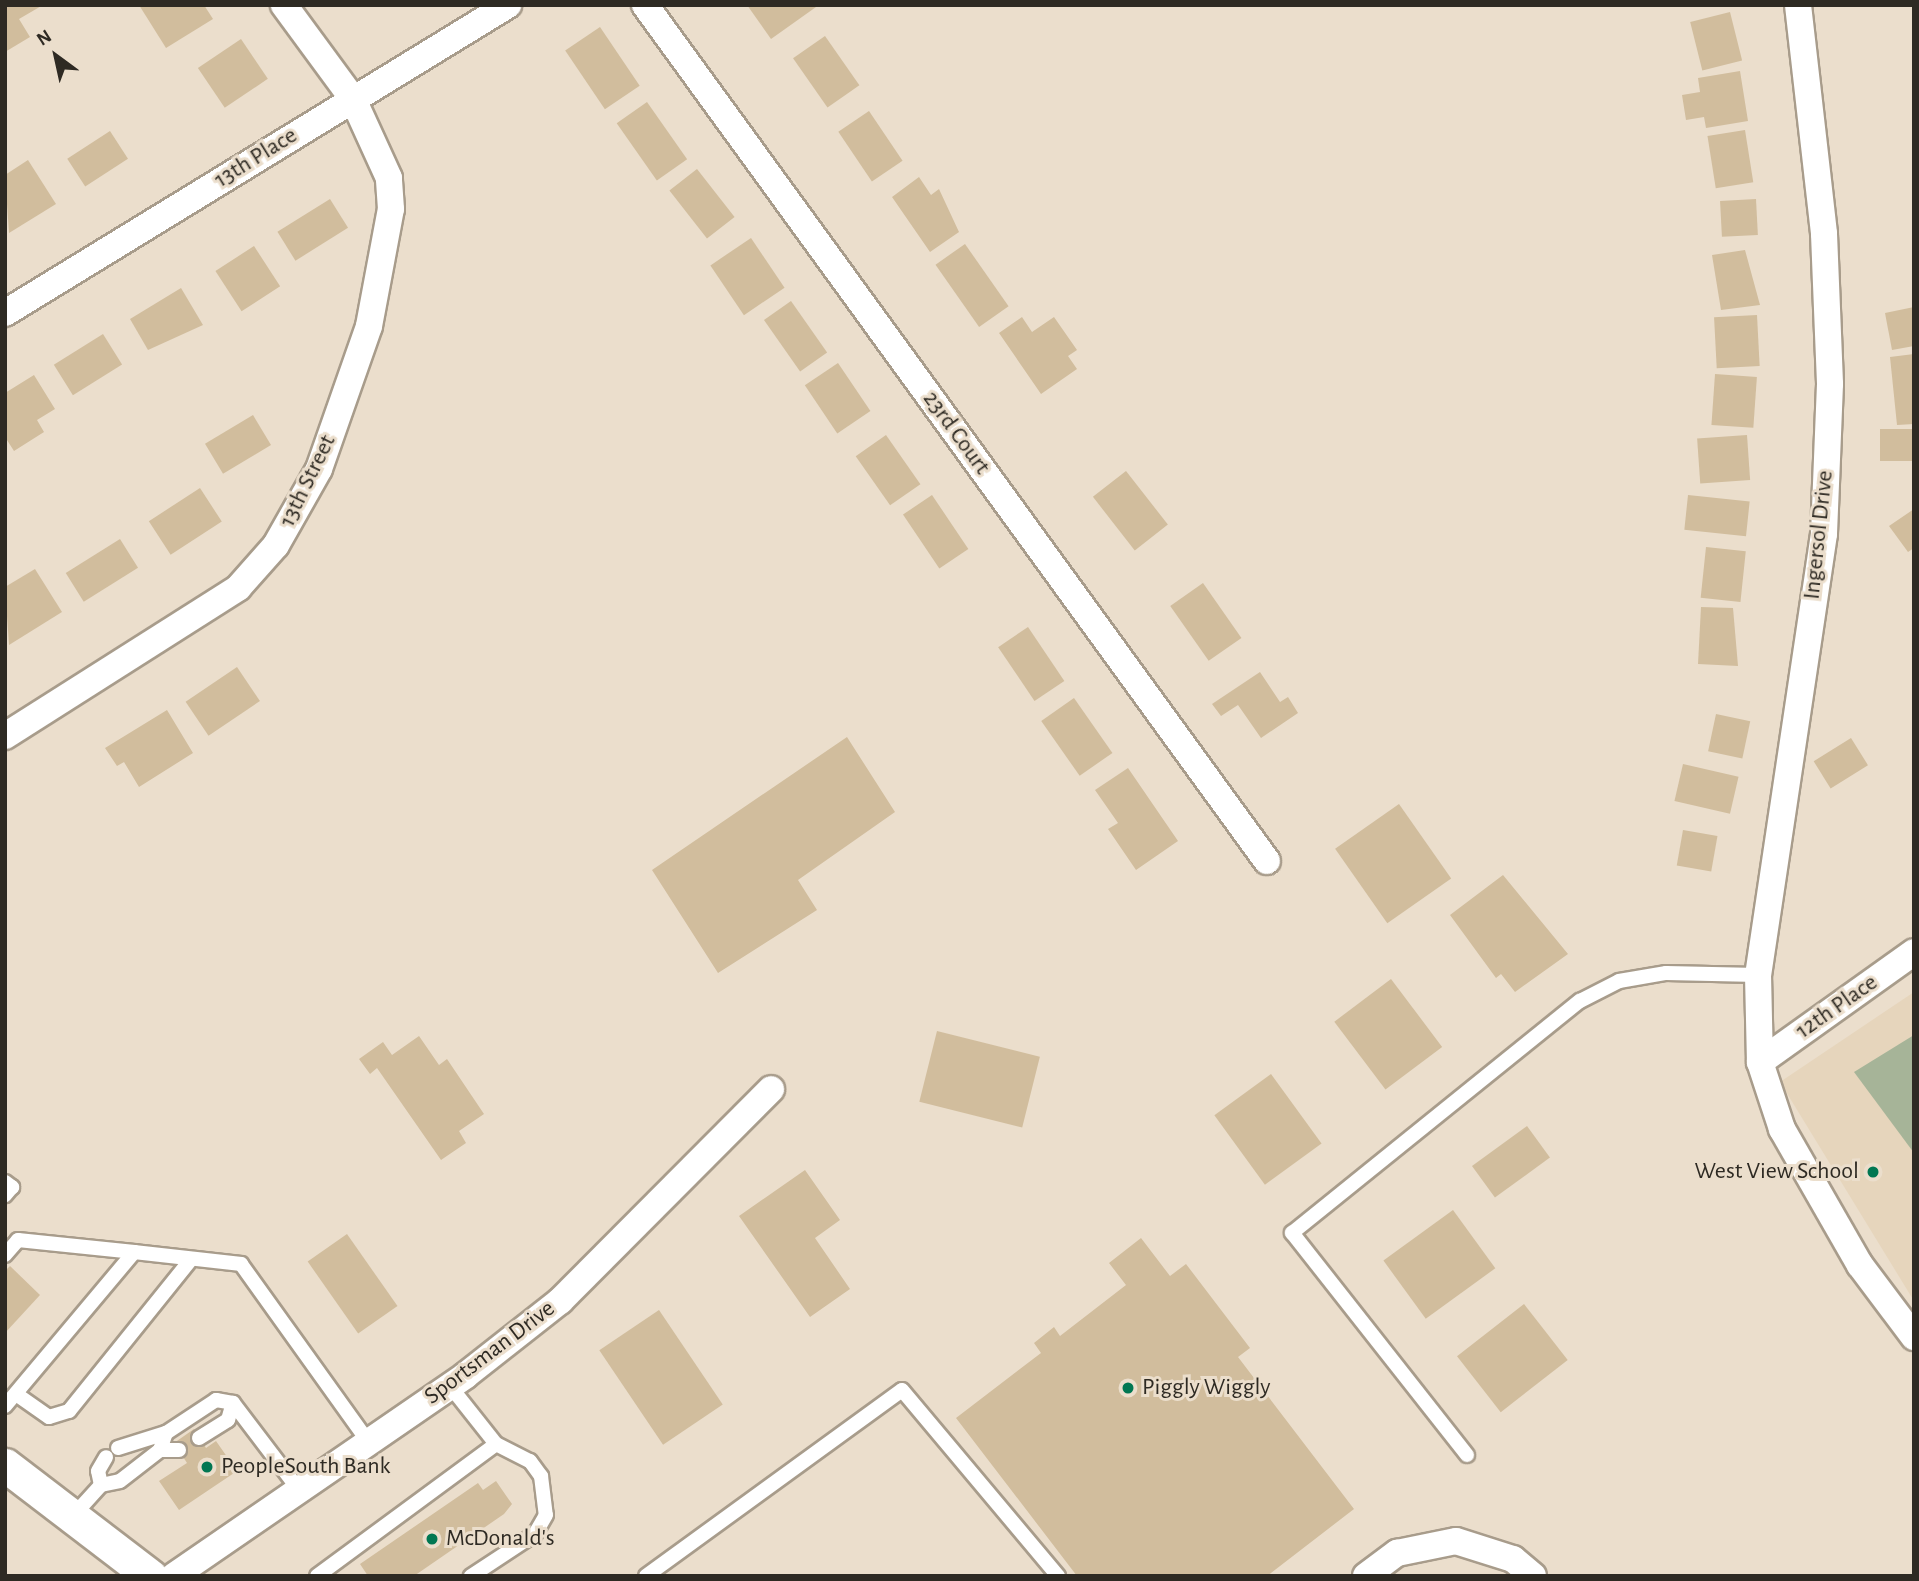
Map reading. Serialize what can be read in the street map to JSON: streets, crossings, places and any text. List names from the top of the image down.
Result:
{
  "streets": {
    "street": [
      "13th Place",
      "23rd Court",
      "13th Street",
      "Ingersol Drive",
      "12th Place",
      "Sportsman Drive"
    ]
  },
  "crossings": [
    ["13th Place", "13th Street"],
    ["Ingersol Drive", "12th Place"]
  ],
  "places": [
    "West View School",
    "Piggly Wiggly",
    "PeopleSouth Bank",
    "McDonald's"
  ],
  "north": "top left"
}
